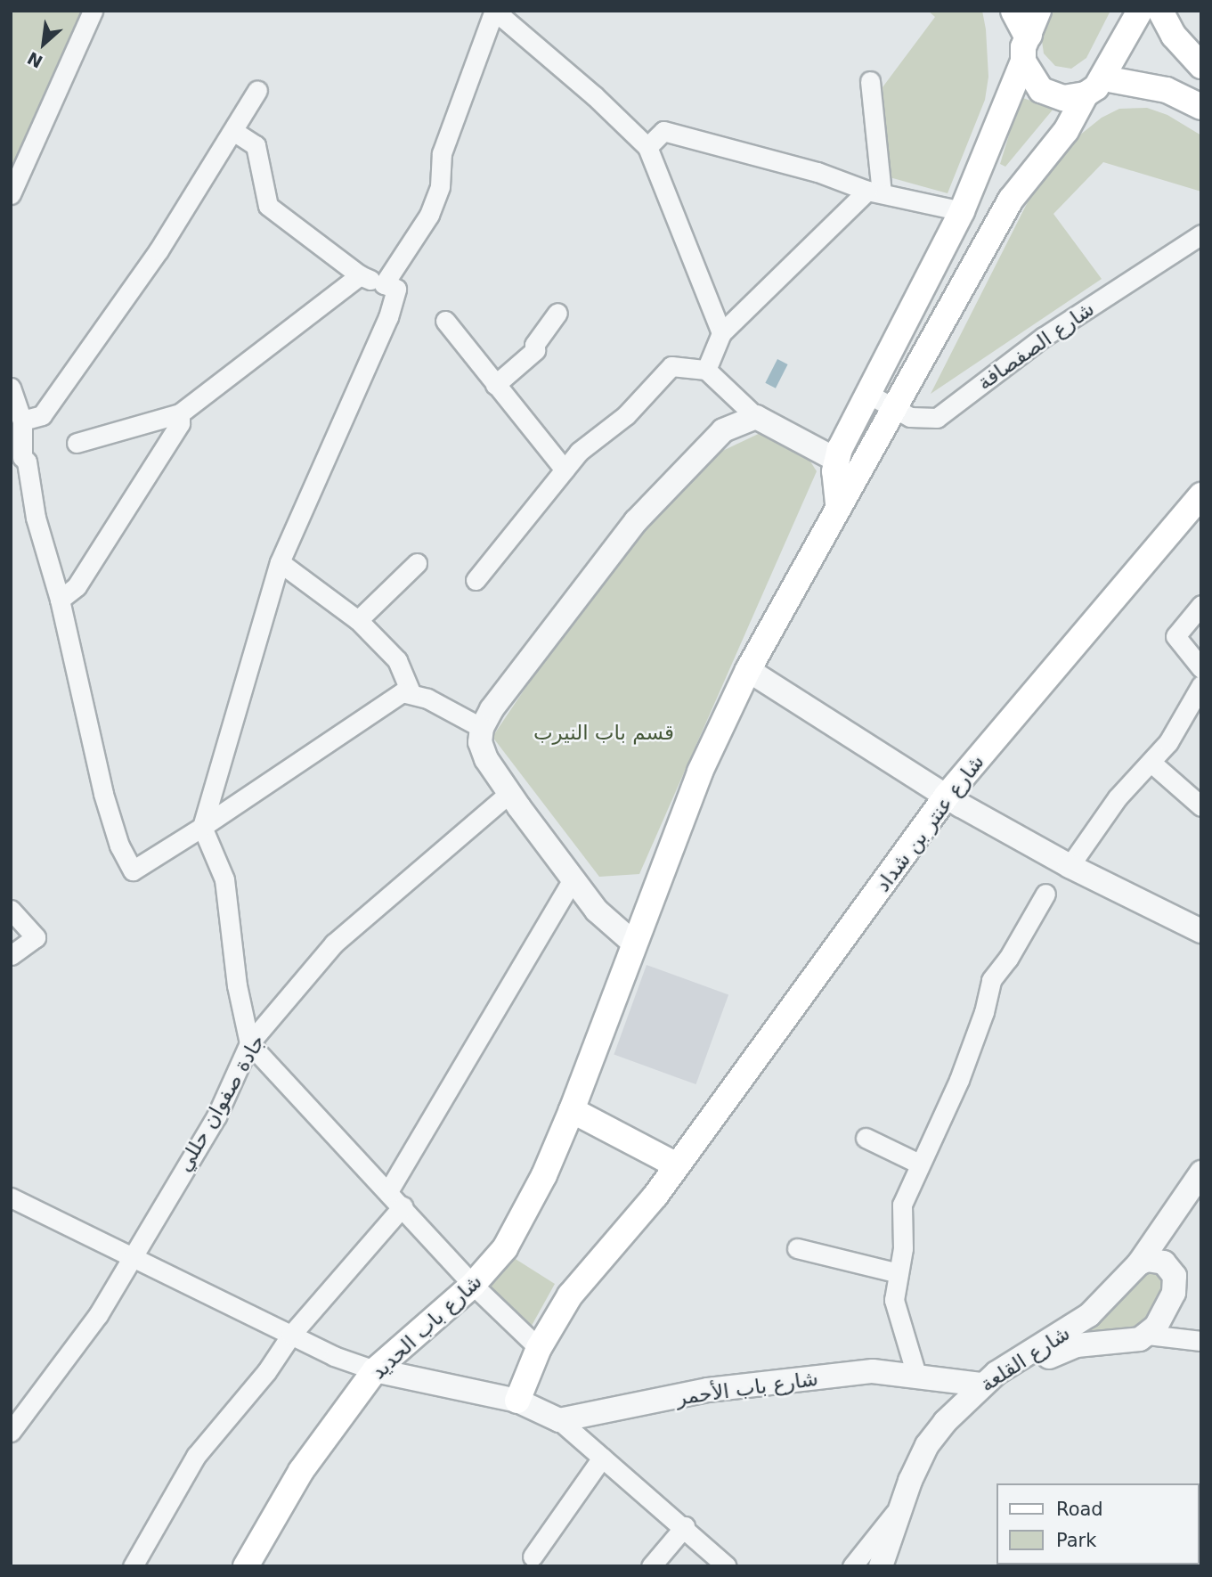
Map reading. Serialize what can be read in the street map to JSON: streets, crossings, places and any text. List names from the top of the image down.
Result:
{
  "streets": {
    "main road": ["شارع عنتر بن شداد", "شارع باب الحديد"],
    "street": [
      "شارع الصفصافة",
      "جادة صفوان حللي",
      "شارع القلعة",
      "شارع باب الأحمر"
    ]
  },
  "crossings": [
    ["شارع الصفصافة", "شارع باب الحديد"],
    ["شارع القلعة", "شارع باب الأحمر"]
  ],
  "parks": ["قسم باب النيرب"],
  "legend": ["Road", "Park"],
  "north": "bottom left"
}
